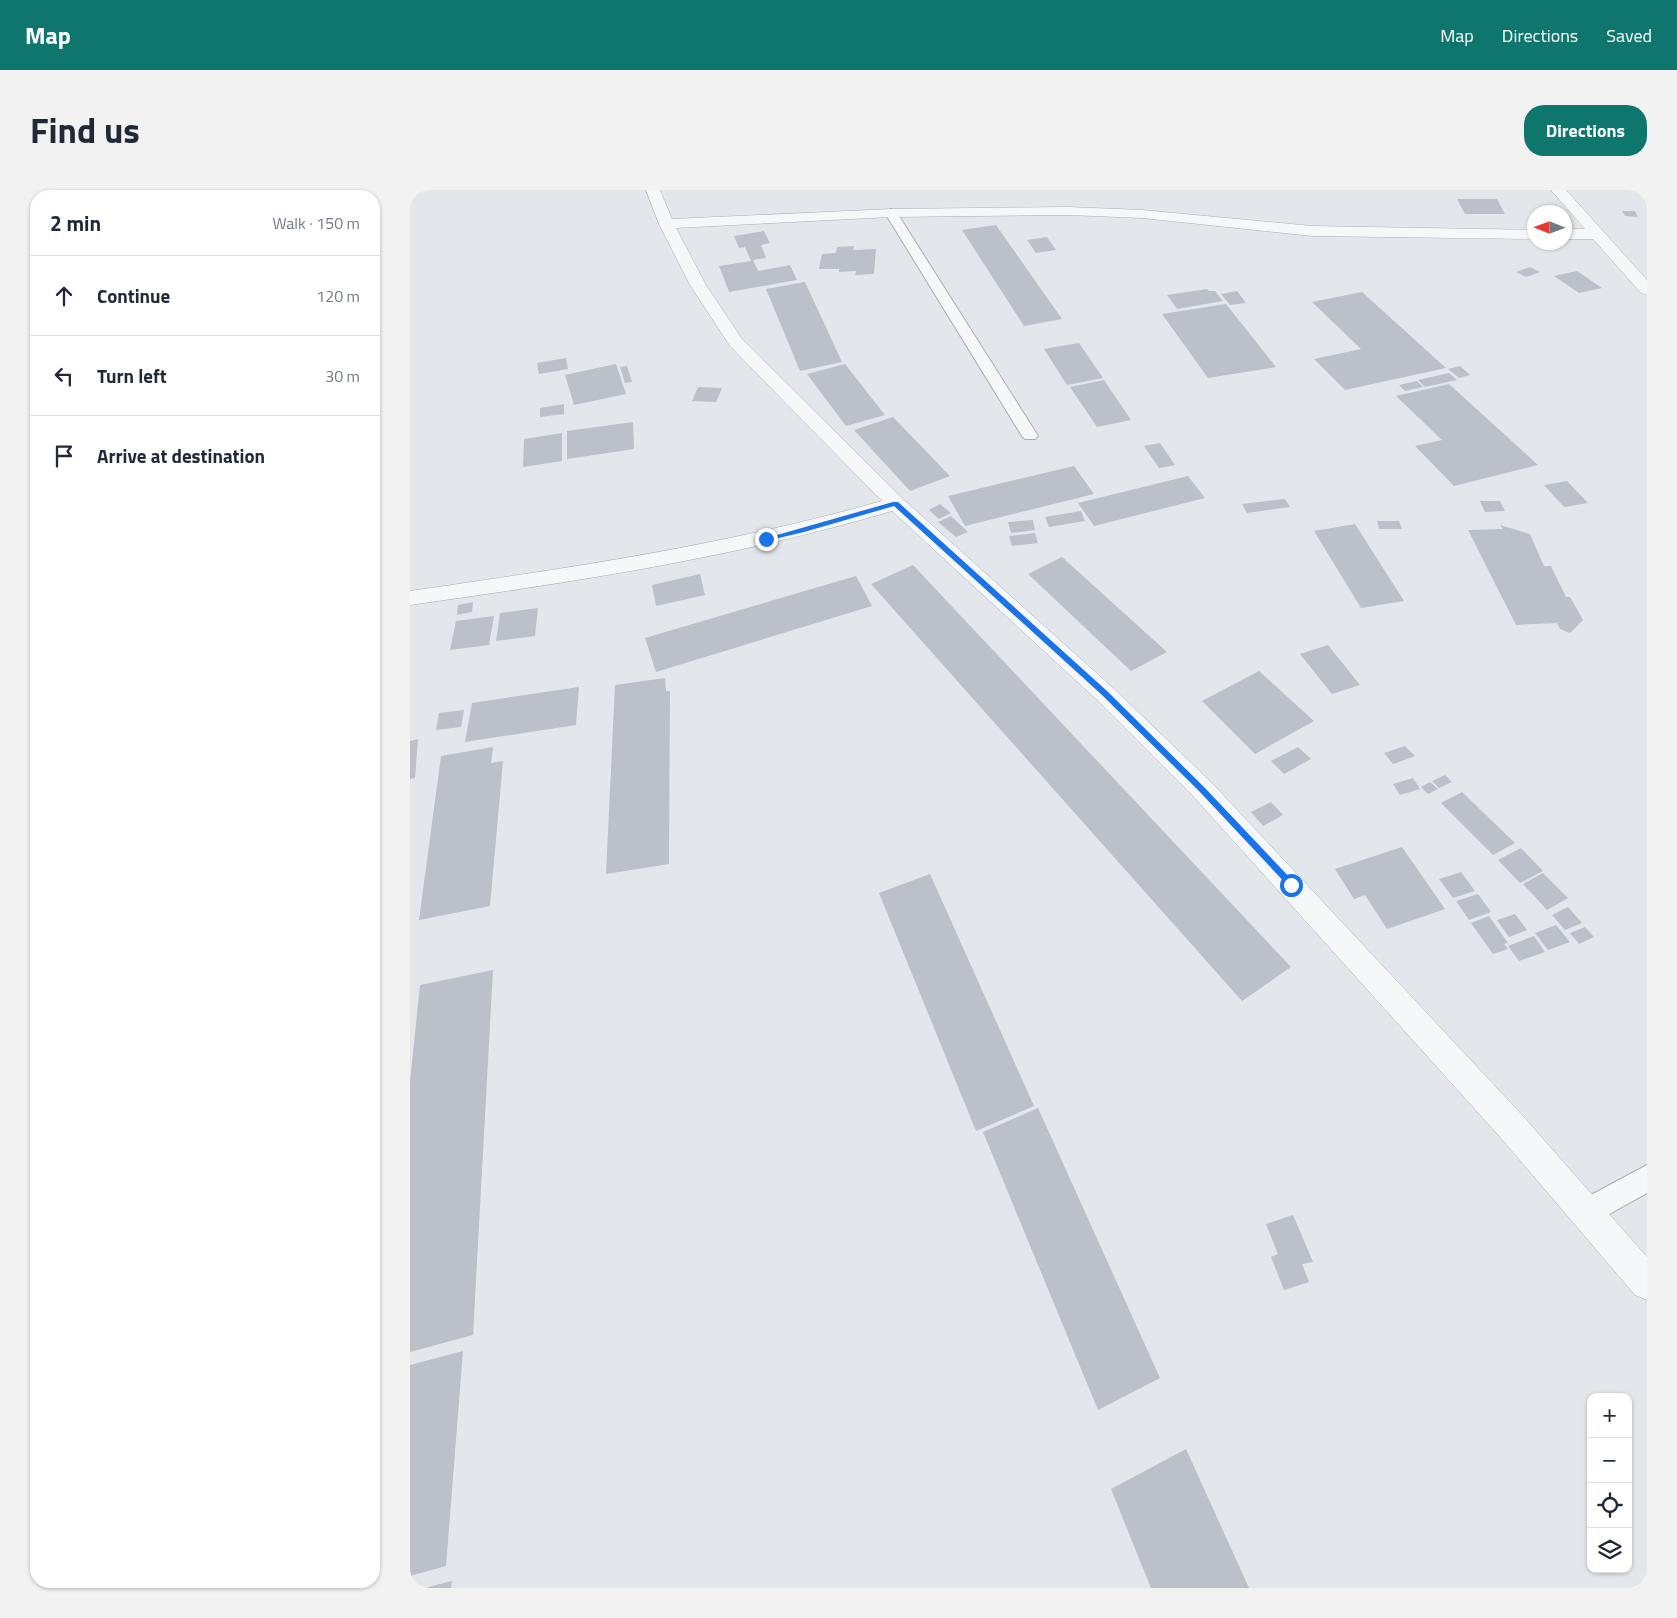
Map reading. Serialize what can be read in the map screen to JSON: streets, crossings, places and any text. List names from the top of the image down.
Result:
{
  "north": "left",
  "page": {
    "header": "Map",
    "nav": ["Map", "Directions", "Saved"],
    "title": "Find us",
    "buttons": "Directions",
    "heading": ["2 min", "Walk · 150 m"],
    "list": [
      ["Continue", "120 m"],
      ["Turn left", "30 m"],
      "Arrive at destination"
    ],
    "map_buttons": ["+", "−"]
  }
}
